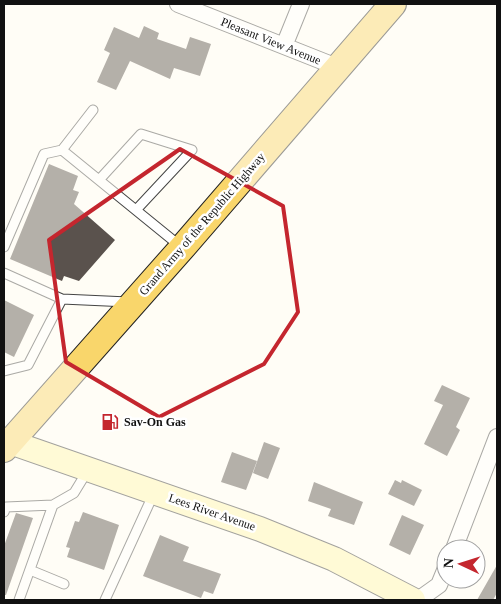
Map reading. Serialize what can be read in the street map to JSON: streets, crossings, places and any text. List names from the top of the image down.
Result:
{
  "streets": {
    "main road": ["Grand Army of the Republic Highway", "Lees River Avenue"],
    "street": ["Pleasant View Avenue"]
  },
  "crossings": [
    ["Pleasant View Avenue", "Grand Army of the Republic Highway"],
    ["Grand Army of the Republic Highway", "Lees River Avenue"]
  ],
  "places": {
    "fuel station": ["Sav-On Gas"]
  },
  "north": "left"
}
